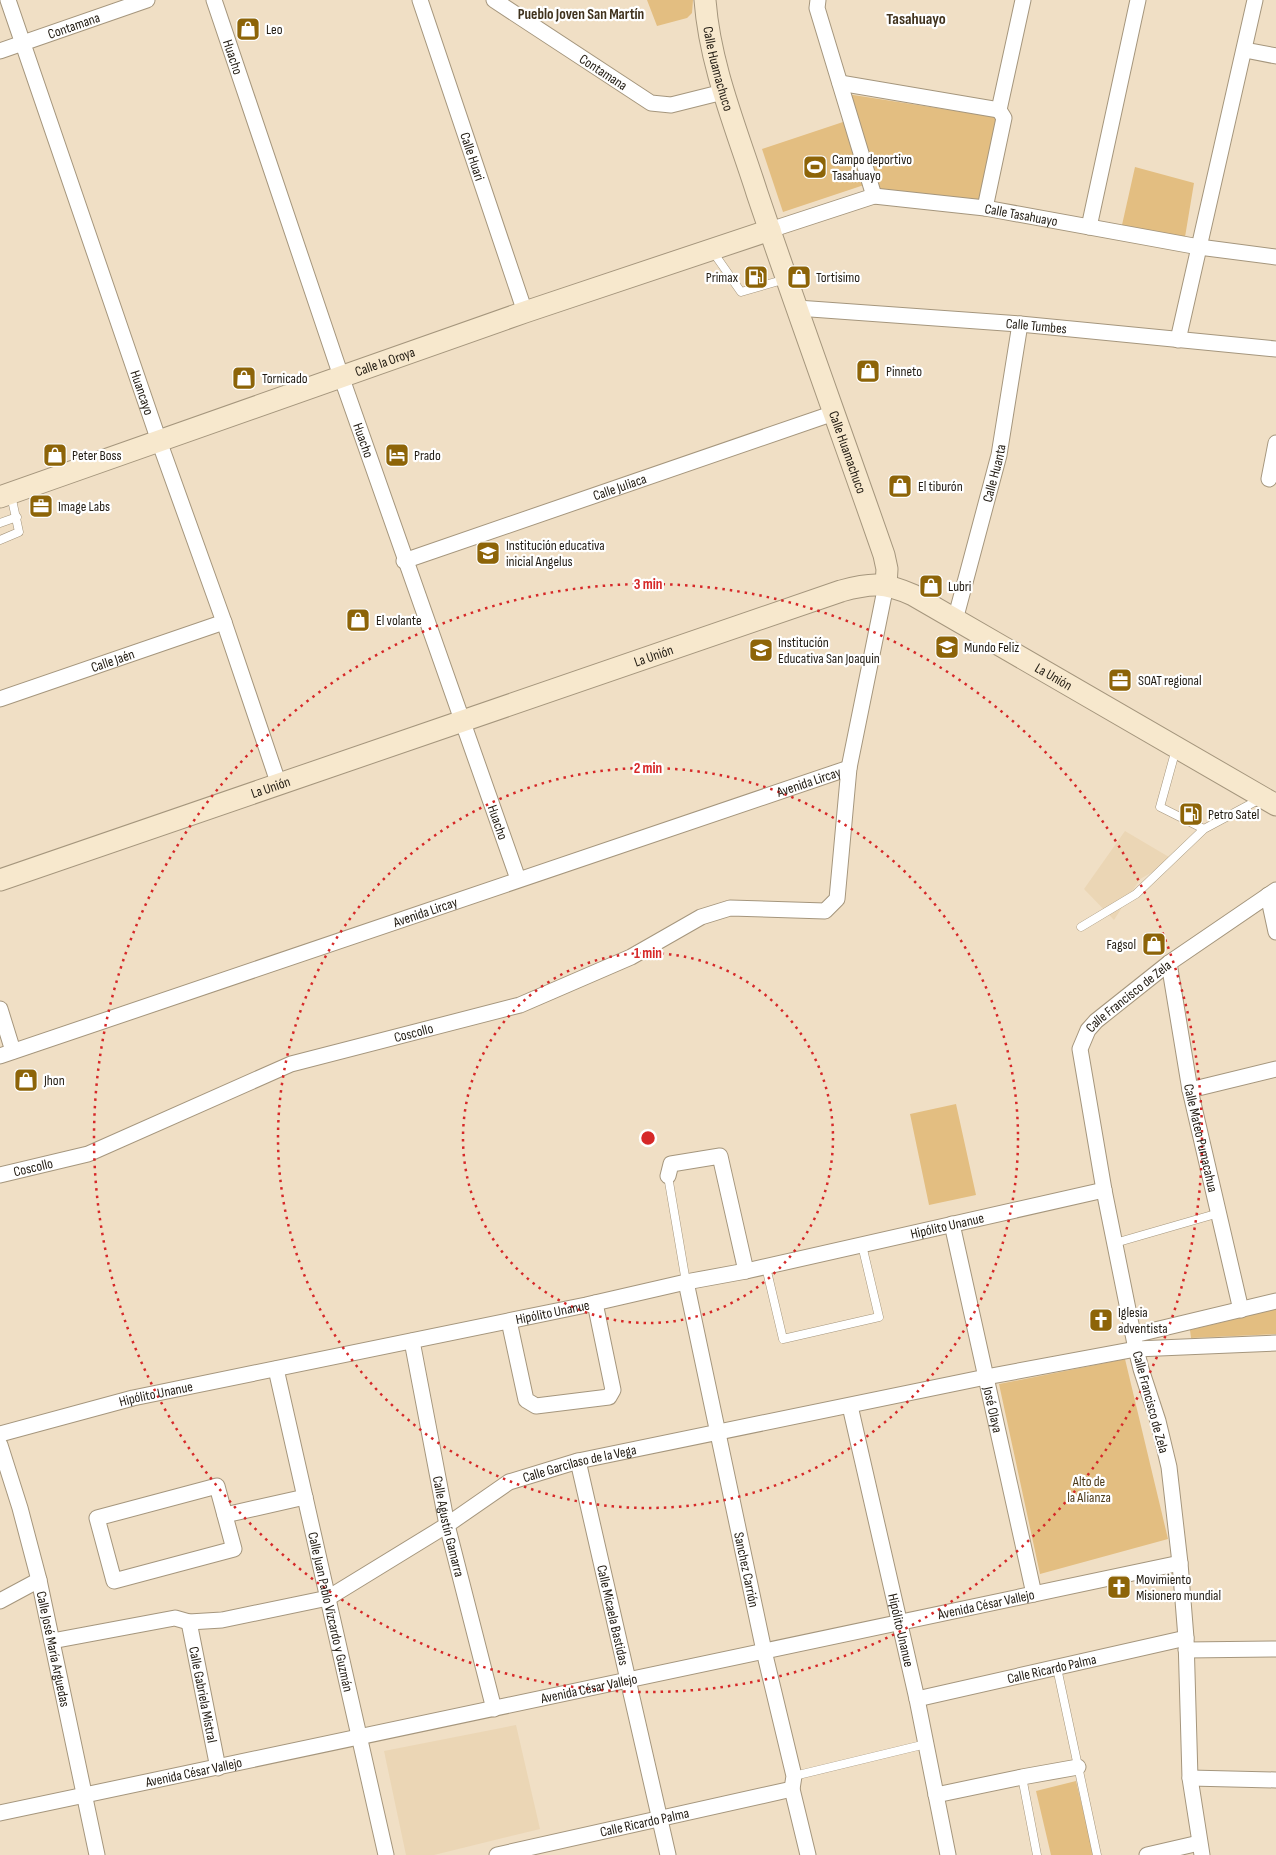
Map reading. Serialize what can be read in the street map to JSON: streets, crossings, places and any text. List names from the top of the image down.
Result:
{
  "streets": {
    "street": [
      "Contamana",
      "Huacho",
      "Calle Huamachuco",
      "Calle Huari",
      "Calle Tasahuayo",
      "Calle Tumbes",
      "Calle la Oroya",
      "Huancayo",
      "Calle Huanta",
      "Calle Juliaca",
      "La Unión",
      "Calle Jaén",
      "Avenida Lircay",
      "Calle Francisco de Zela",
      "Coscollo",
      "Calle Mateo Pumacahua",
      "Hipólito Unanue",
      "José Olaya",
      "Calle Garcilaso de la Vega",
      "Calle Agustín Gamarra",
      "Sanchez Carrión",
      "Avenida César Vallejo",
      "Calle Juan Pablo Vizcardo y Guzmán",
      "Calle Micaela Bastidas",
      "Calle José María Arguedas",
      "Calle Ricardo Palma",
      "Calle Gabriela Mistral"
    ]
  },
  "crossings": [
    ["Contamana", "Calle Huamachuco"],
    ["Contamana", "Huancayo"],
    ["Huacho", "Calle la Oroya"],
    ["Huacho", "Calle Juliaca"],
    ["Huacho", "La Unión"],
    ["Huacho", "Avenida Lircay"],
    ["Calle Huamachuco", "Calle Tasahuayo"],
    ["Calle Huamachuco", "Calle Tumbes"],
    ["Calle Huamachuco", "Calle la Oroya"],
    ["Calle Huamachuco", "Calle Juliaca"],
    ["Calle Huamachuco", "La Unión"],
    ["Calle Huamachuco", "Avenida Lircay"],
    ["Calle Huamachuco", "Coscollo"],
    ["Calle Huari", "Calle la Oroya"],
    ["Calle Tasahuayo", "Calle la Oroya"],
    ["Calle Tumbes", "Calle Huanta"],
    ["Calle la Oroya", "Huancayo"],
    ["Huancayo", "La Unión"],
    ["Huancayo", "Calle Jaén"],
    ["Calle Huanta", "La Unión"],
    ["Calle Francisco de Zela", "Calle Mateo Pumacahua"],
    ["Calle Francisco de Zela", "Hipólito Unanue"],
    ["Calle Francisco de Zela", "Calle Garcilaso de la Vega"],
    ["Calle Francisco de Zela", "Avenida César Vallejo"],
    ["Calle Francisco de Zela", "Calle Ricardo Palma"],
    ["Hipólito Unanue", "José Olaya"],
    ["Hipólito Unanue", "Calle Garcilaso de la Vega"],
    ["Hipólito Unanue", "Calle Agustín Gamarra"],
    ["Hipólito Unanue", "Sanchez Carrión"],
    ["Hipólito Unanue", "Avenida César Vallejo"],
    ["Hipólito Unanue", "Calle Juan Pablo Vizcardo y Guzmán"],
    ["Hipólito Unanue", "Calle Ricardo Palma"],
    ["José Olaya", "Calle Garcilaso de la Vega"],
    ["José Olaya", "Avenida César Vallejo"],
    ["Calle Garcilaso de la Vega", "Calle Agustín Gamarra"],
    ["Calle Garcilaso de la Vega", "Sanchez Carrión"],
    ["Calle Garcilaso de la Vega", "Calle Juan Pablo Vizcardo y Guzmán"],
    ["Calle Garcilaso de la Vega", "Calle Micaela Bastidas"],
    ["Calle Garcilaso de la Vega", "Calle José María Arguedas"],
    ["Calle Garcilaso de la Vega", "Calle Gabriela Mistral"],
    ["Calle Agustín Gamarra", "Avenida César Vallejo"],
    ["Sanchez Carrión", "Avenida César Vallejo"],
    ["Sanchez Carrión", "Calle Ricardo Palma"],
    ["Avenida César Vallejo", "Calle Juan Pablo Vizcardo y Guzmán"],
    ["Avenida César Vallejo", "Calle Micaela Bastidas"],
    ["Avenida César Vallejo", "Calle José María Arguedas"],
    ["Avenida César Vallejo", "Calle Gabriela Mistral"],
    ["Calle Micaela Bastidas", "Calle Ricardo Palma"]
  ],
  "districts": ["Pueblo Joven San Martín", "Tasahuayo"],
  "parks": ["Alto de la Alianza"],
  "places": {
    "shop": [
      "Leo",
      "Tortisimo",
      "Pinneto",
      "Tornicado",
      "Peter Boss",
      "El tiburón",
      "Lubri",
      "El volante",
      "Fagsol",
      "Jhon"
    ],
    "sports": ["Campo deportivo Tasahuayo"],
    "fuel station": ["Primax", "Petro Satel"],
    "hotel": ["Prado"],
    "office": ["Image Labs", "SOAT regional"],
    "school or university": ["Institución educativa inicial Angelus", "Mundo Feliz", "Institución Educativa San Joaquin"],
    "church": ["Iglesia adventista", "Movimiento Misionero mundial"]
  },
  "rings": ["3 min", "2 min", "1 min"]
}
